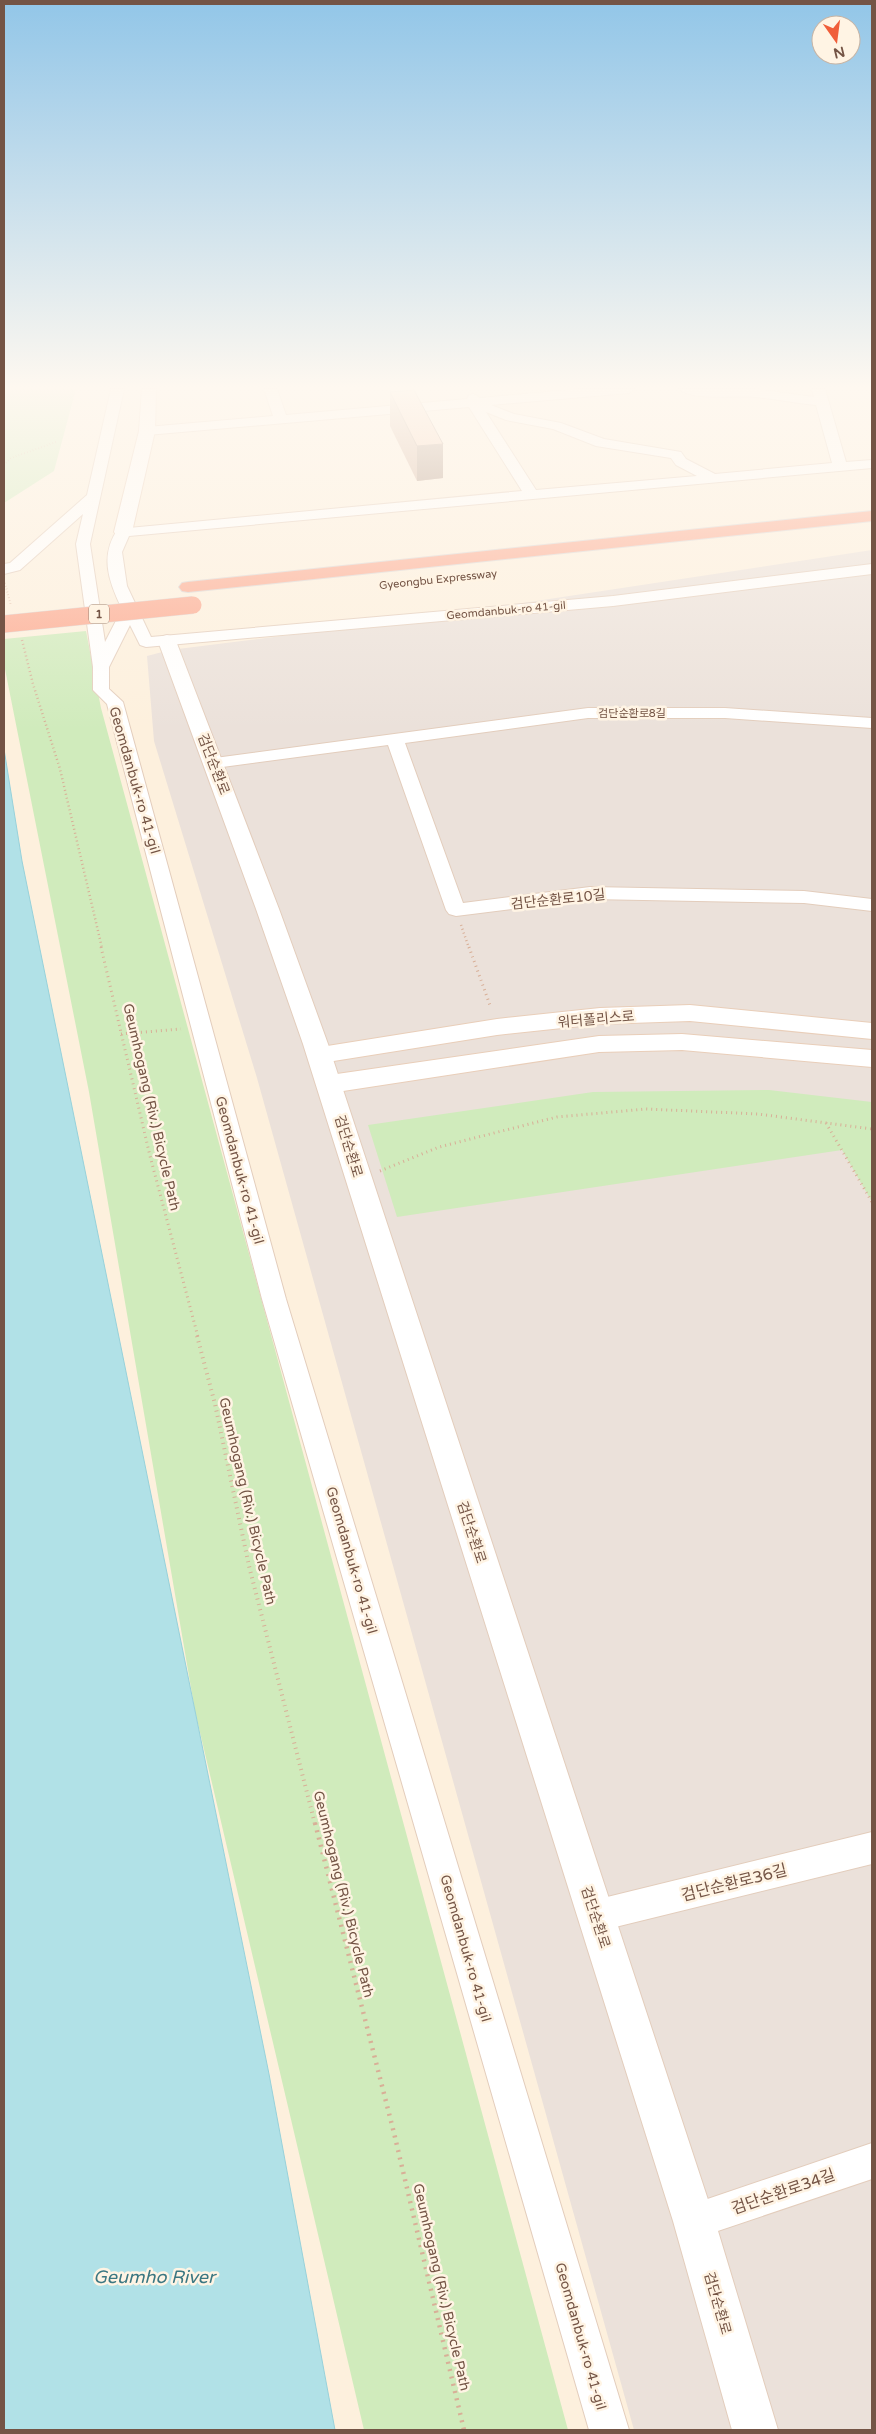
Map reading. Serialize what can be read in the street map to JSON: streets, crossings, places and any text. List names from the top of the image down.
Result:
{
  "streets": {
    "highway": ["Gyeongbu Expressway", "1"],
    "street": [
      "Geomdanbuk-ro 41-gil",
      "검단순환로8길",
      "검단순환로",
      "검단순환로10길",
      "워터폴리스로",
      "검단순환로36길",
      "검단순환로34길"
    ],
    "path": ["Geumhogang (Riv.) Bicycle Path"]
  },
  "crossings": [
    ["Geomdanbuk-ro 41-gil", "검단순환로"],
    ["검단순환로8길", "검단순환로"],
    ["검단순환로", "워터폴리스로"],
    ["검단순환로", "검단순환로36길"],
    ["검단순환로", "검단순환로34길"]
  ],
  "water": ["Geumho River"],
  "north": "bottom"
}
